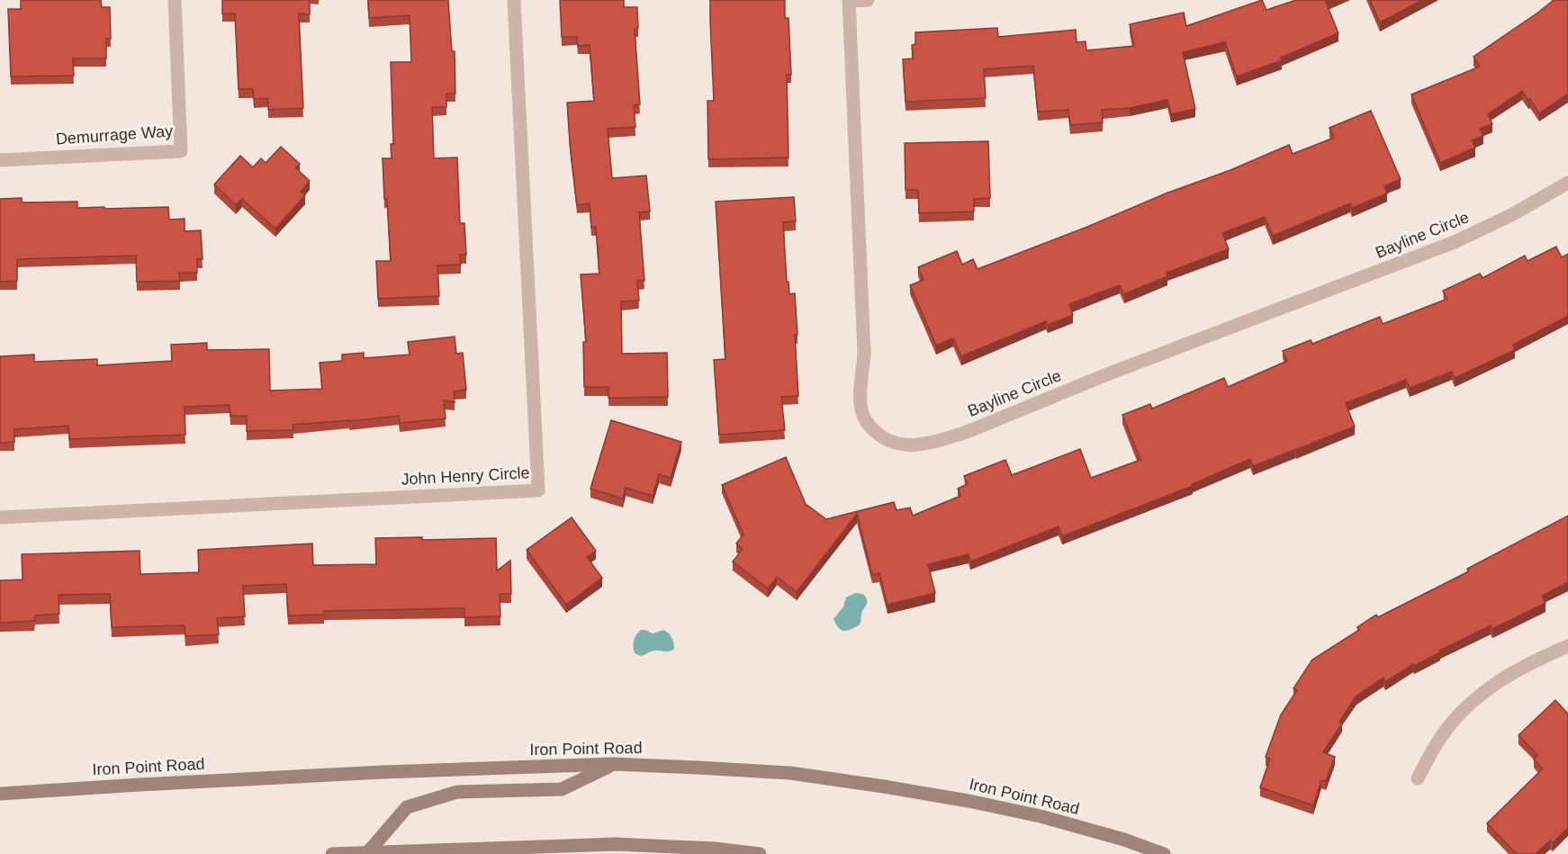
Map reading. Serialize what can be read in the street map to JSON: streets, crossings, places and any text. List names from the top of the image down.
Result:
{
  "streets": {
    "main road": ["Iron Point Road"],
    "street": ["Demurrage Way", "Bayline Circle", "John Henry Circle"]
  }
}
